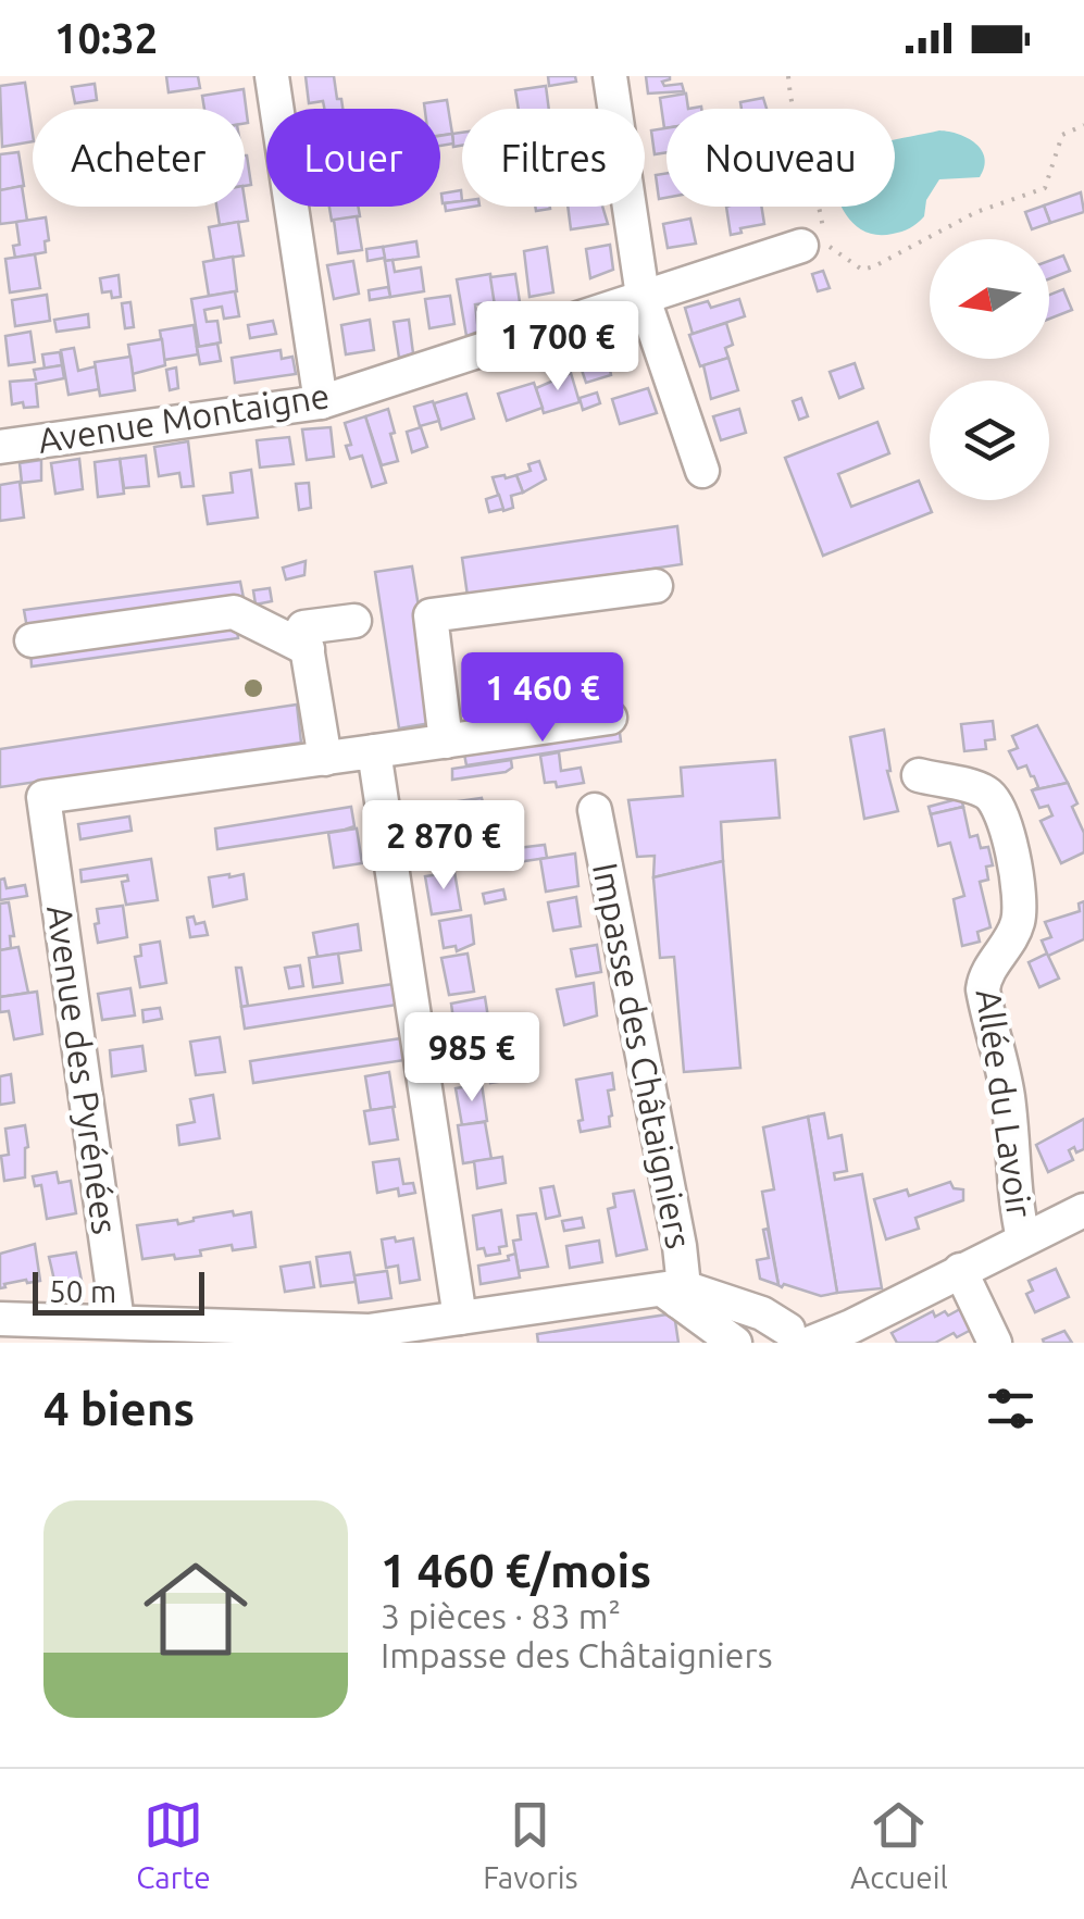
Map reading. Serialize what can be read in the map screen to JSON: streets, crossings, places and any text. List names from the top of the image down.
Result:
{
  "streets": {
    "street": [
      "Avenue Montaigne",
      "Impasse des Châtaigniers",
      "Avenue des Pyrénées",
      "Allée du Lavoir"
    ]
  },
  "scale_bar": "50 m",
  "north": "left",
  "page": {
    "status": "10:32",
    "chip": [
      "Acheter",
      "Louer",
      "Filtres",
      "Nouveau"
    ],
    "price": [
      "1 700 €",
      "1 460 €",
      "2 870 €",
      "985 €"
    ],
    "scale": "50 m",
    "heading": "4 biens",
    "list": [
      {
        "name": "1 460 €/mois",
        "note": "3 pièces · 83 m² · Impasse des Châtaigniers"
      }
    ],
    "tabs": ["Carte", "Favoris", "Accueil"]
  }
}
